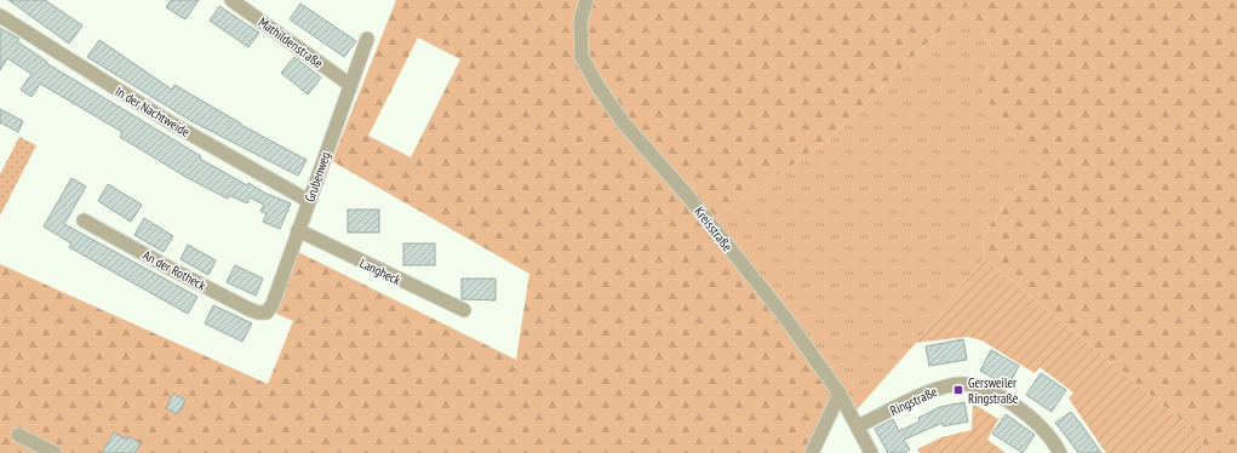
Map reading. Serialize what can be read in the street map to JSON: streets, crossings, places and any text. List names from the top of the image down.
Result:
{
  "streets": {
    "street": [
      "Mathildenstraße",
      "In der Nachtweide",
      "Grubenweg",
      "Kreisstraße",
      "An der Rotheck",
      "Langheck",
      "Ringstraße"
    ]
  },
  "crossings": [
    ["Mathildenstraße", "Grubenweg"],
    ["In der Nachtweide", "Grubenweg"],
    ["Grubenweg", "An der Rotheck"],
    ["Grubenweg", "Langheck"],
    ["Kreisstraße", "Ringstraße"]
  ],
  "places": {
    "transit": ["Gersweiler Ringstraße"]
  }
}
